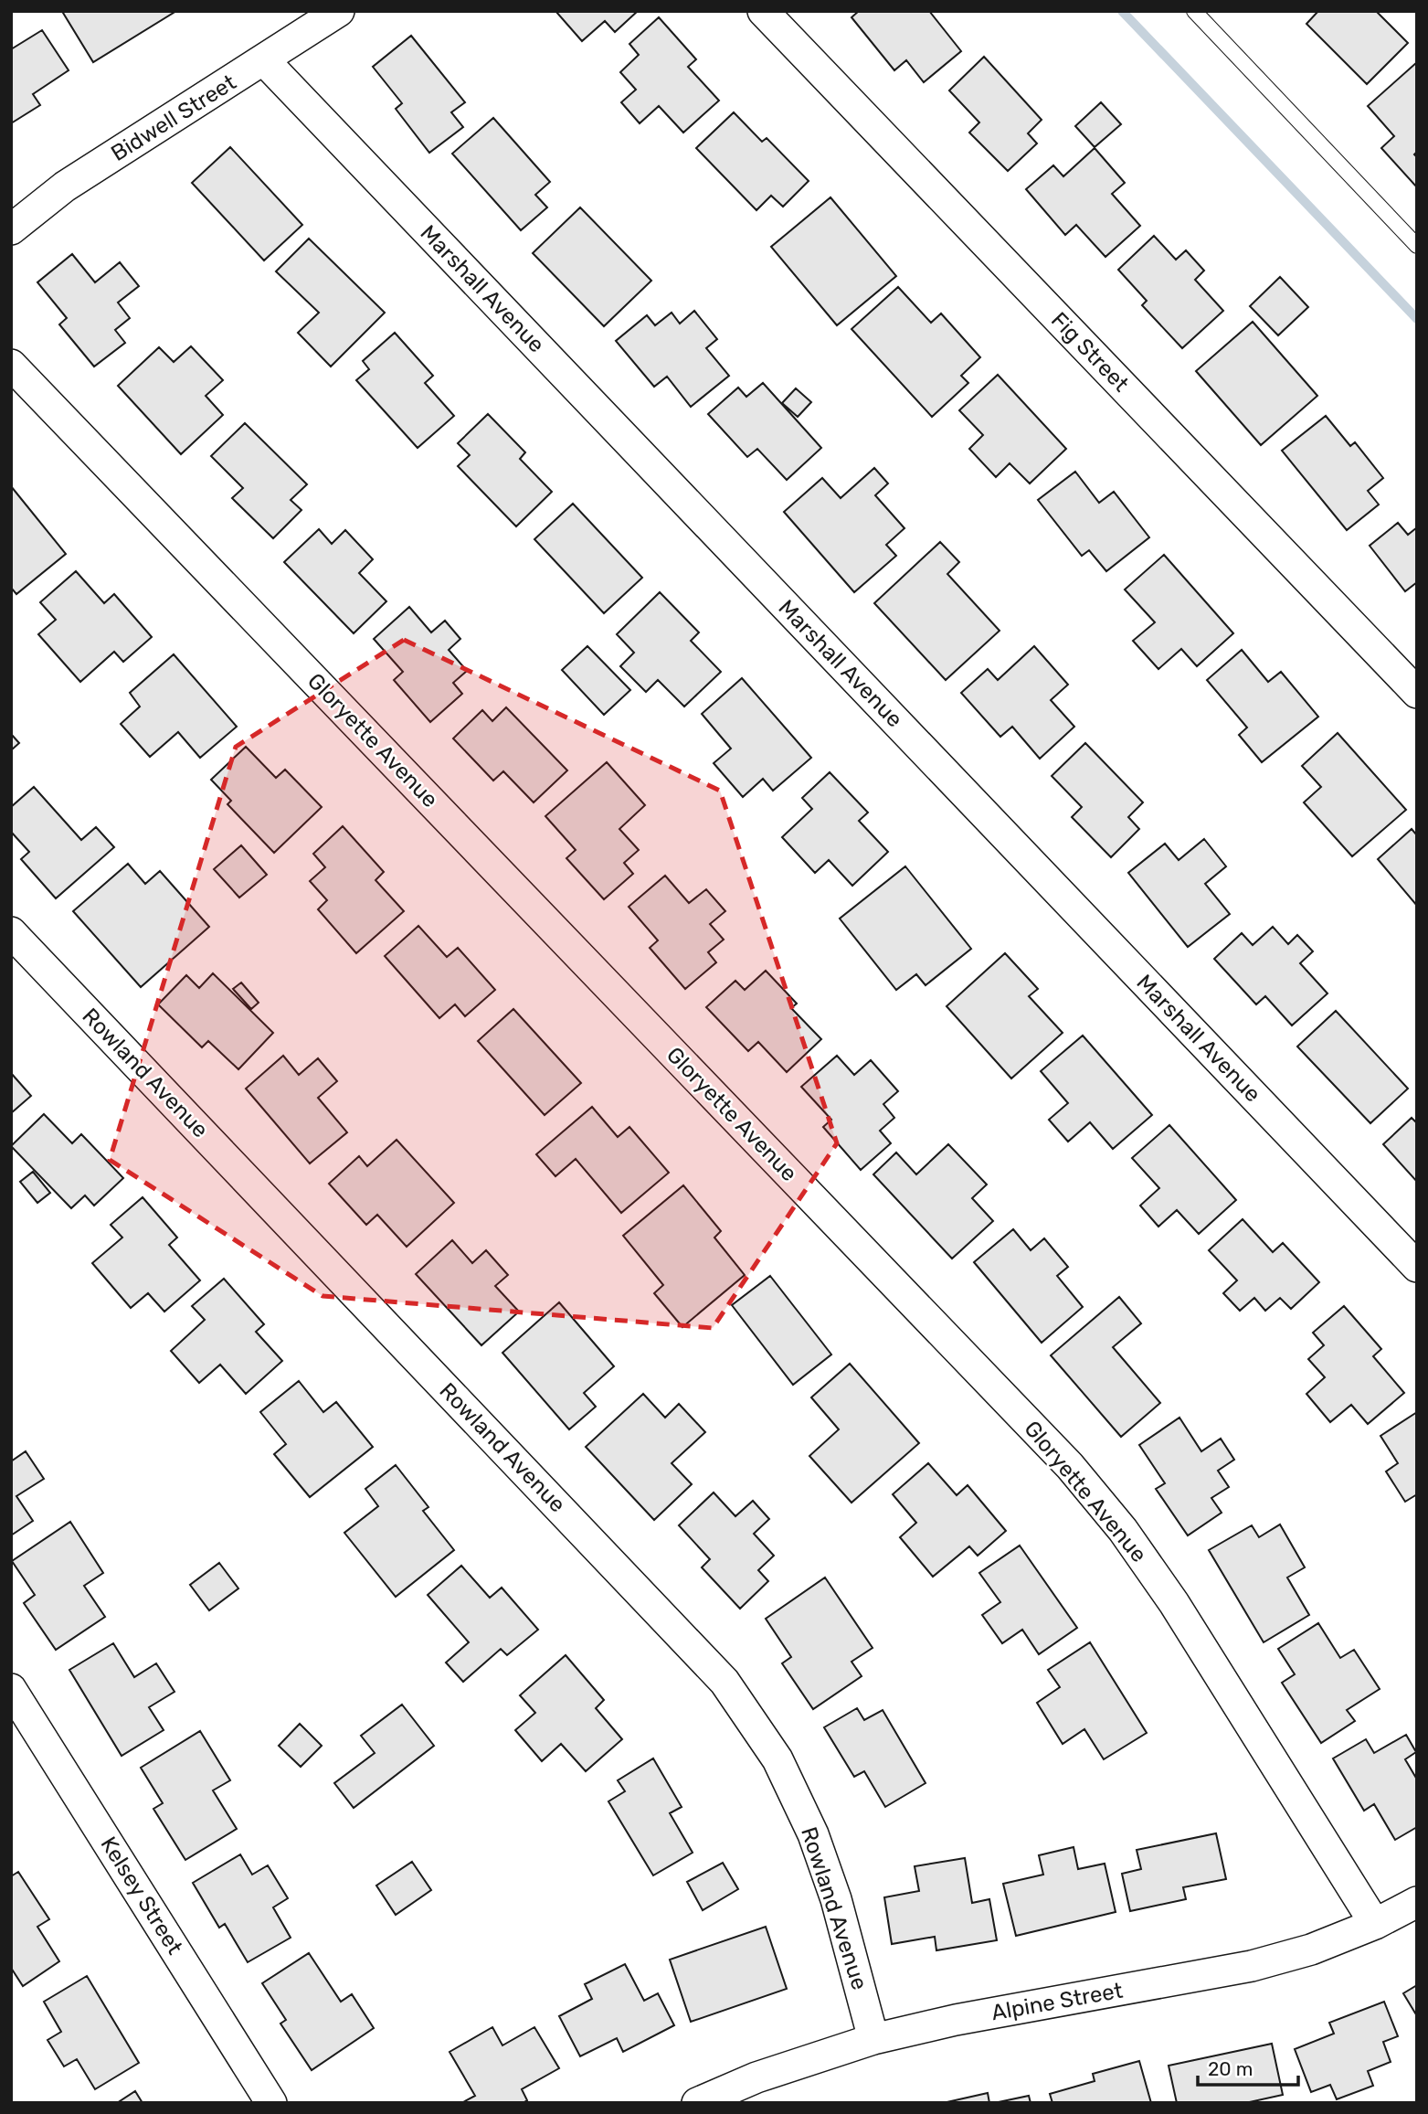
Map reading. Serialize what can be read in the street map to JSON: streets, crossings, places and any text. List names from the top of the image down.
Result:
{
  "streets": {
    "street": [
      "Bidwell Street",
      "Marshall Avenue",
      "Fig Street",
      "Gloryette Avenue",
      "Rowland Avenue",
      "Kelsey Street",
      "Alpine Street"
    ]
  },
  "crossings": [
    ["Bidwell Street", "Marshall Avenue"],
    ["Gloryette Avenue", "Alpine Street"],
    ["Rowland Avenue", "Alpine Street"]
  ],
  "scale_bar": "20 m"
}
